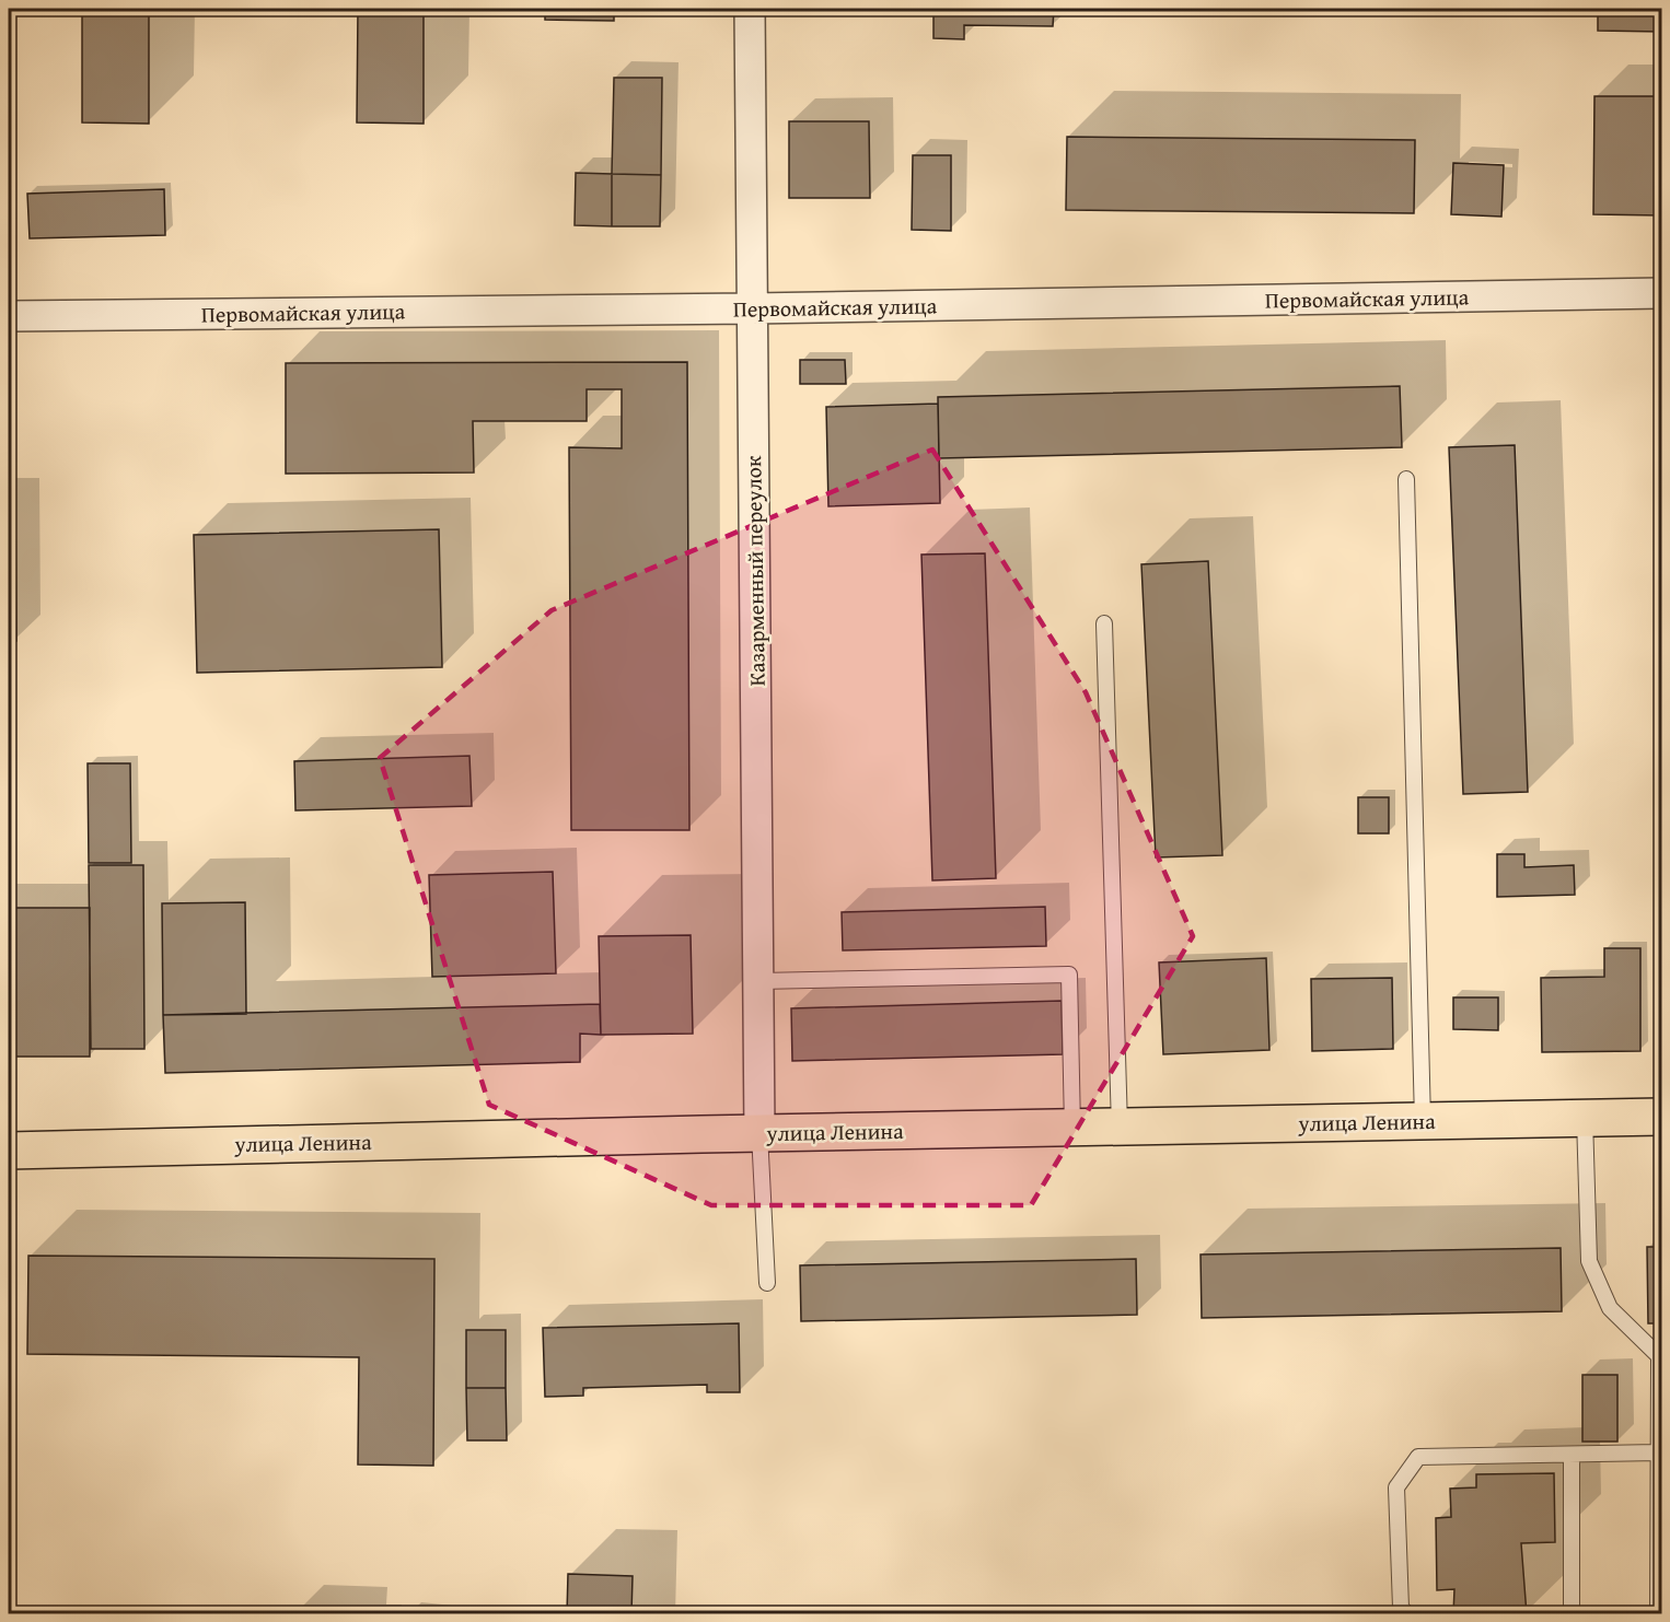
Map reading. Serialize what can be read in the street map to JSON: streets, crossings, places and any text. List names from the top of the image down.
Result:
{
  "streets": {
    "main road": ["улица Ленина"],
    "street": ["Первомайская улица", "Казарменный переулок"]
  },
  "crossings": [
    ["Первомайская улица", "Казарменный переулок"],
    ["Казарменный переулок", "улица Ленина"]
  ]
}
